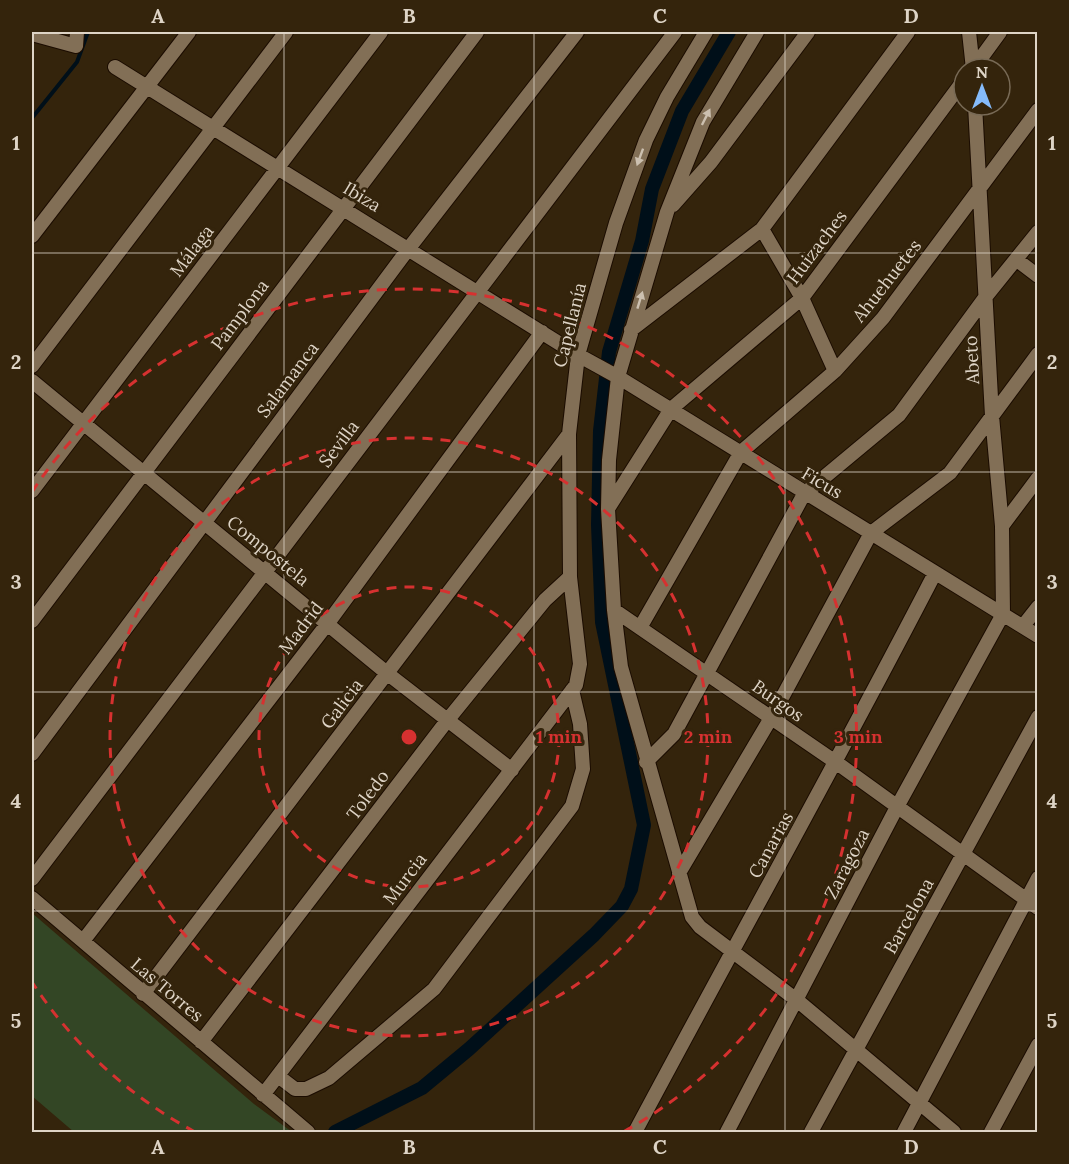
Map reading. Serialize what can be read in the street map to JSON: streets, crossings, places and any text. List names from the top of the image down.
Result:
{
  "streets": {
    "street": [
      "Ibiza",
      "Huizaches",
      "Málaga",
      "Ahuehuetes",
      "Pamplona",
      "Capellanía",
      "Abeto",
      "Salamanca",
      "Sevilla",
      "Ficus",
      "Compostela",
      "Madrid",
      "Burgos",
      "Galicia",
      "Toledo",
      "Canarias",
      "Zaragoza",
      "Murcia",
      "Barcelona",
      "Las Torres"
    ]
  },
  "crossings": [
    ["Ibiza", "Málaga"],
    ["Ibiza", "Pamplona"],
    ["Ibiza", "Capellanía"],
    ["Ibiza", "Salamanca"],
    ["Ibiza", "Sevilla"],
    ["Ibiza", "Ficus"],
    ["Ibiza", "Madrid"],
    ["Huizaches", "Ficus"],
    ["Málaga", "Compostela"],
    ["Ahuehuetes", "Abeto"],
    ["Ahuehuetes", "Ficus"],
    ["Ahuehuetes", "Burgos"],
    ["Pamplona", "Compostela"],
    ["Capellanía", "Ficus"],
    ["Capellanía", "Galicia"],
    ["Capellanía", "Toledo"],
    ["Capellanía", "Murcia"],
    ["Abeto", "Ficus"],
    ["Abeto", "Zaragoza"],
    ["Salamanca", "Compostela"],
    ["Sevilla", "Compostela"],
    ["Ficus", "Canarias"],
    ["Ficus", "Zaragoza"],
    ["Compostela", "Madrid"],
    ["Compostela", "Galicia"],
    ["Compostela", "Toledo"],
    ["Compostela", "Murcia"],
    ["Madrid", "Las Torres"],
    ["Burgos", "Canarias"],
    ["Burgos", "Zaragoza"],
    ["Burgos", "Barcelona"],
    ["Galicia", "Las Torres"],
    ["Toledo", "Las Torres"],
    ["Murcia", "Las Torres"]
  ],
  "north": "top",
  "grid": {
    "columns": [
      "A",
      "B",
      "C",
      "D"
    ],
    "rows": [
      "1",
      "2",
      "3",
      "4",
      "5"
    ]
  },
  "rings": ["1 min", "2 min", "3 min"]
}
